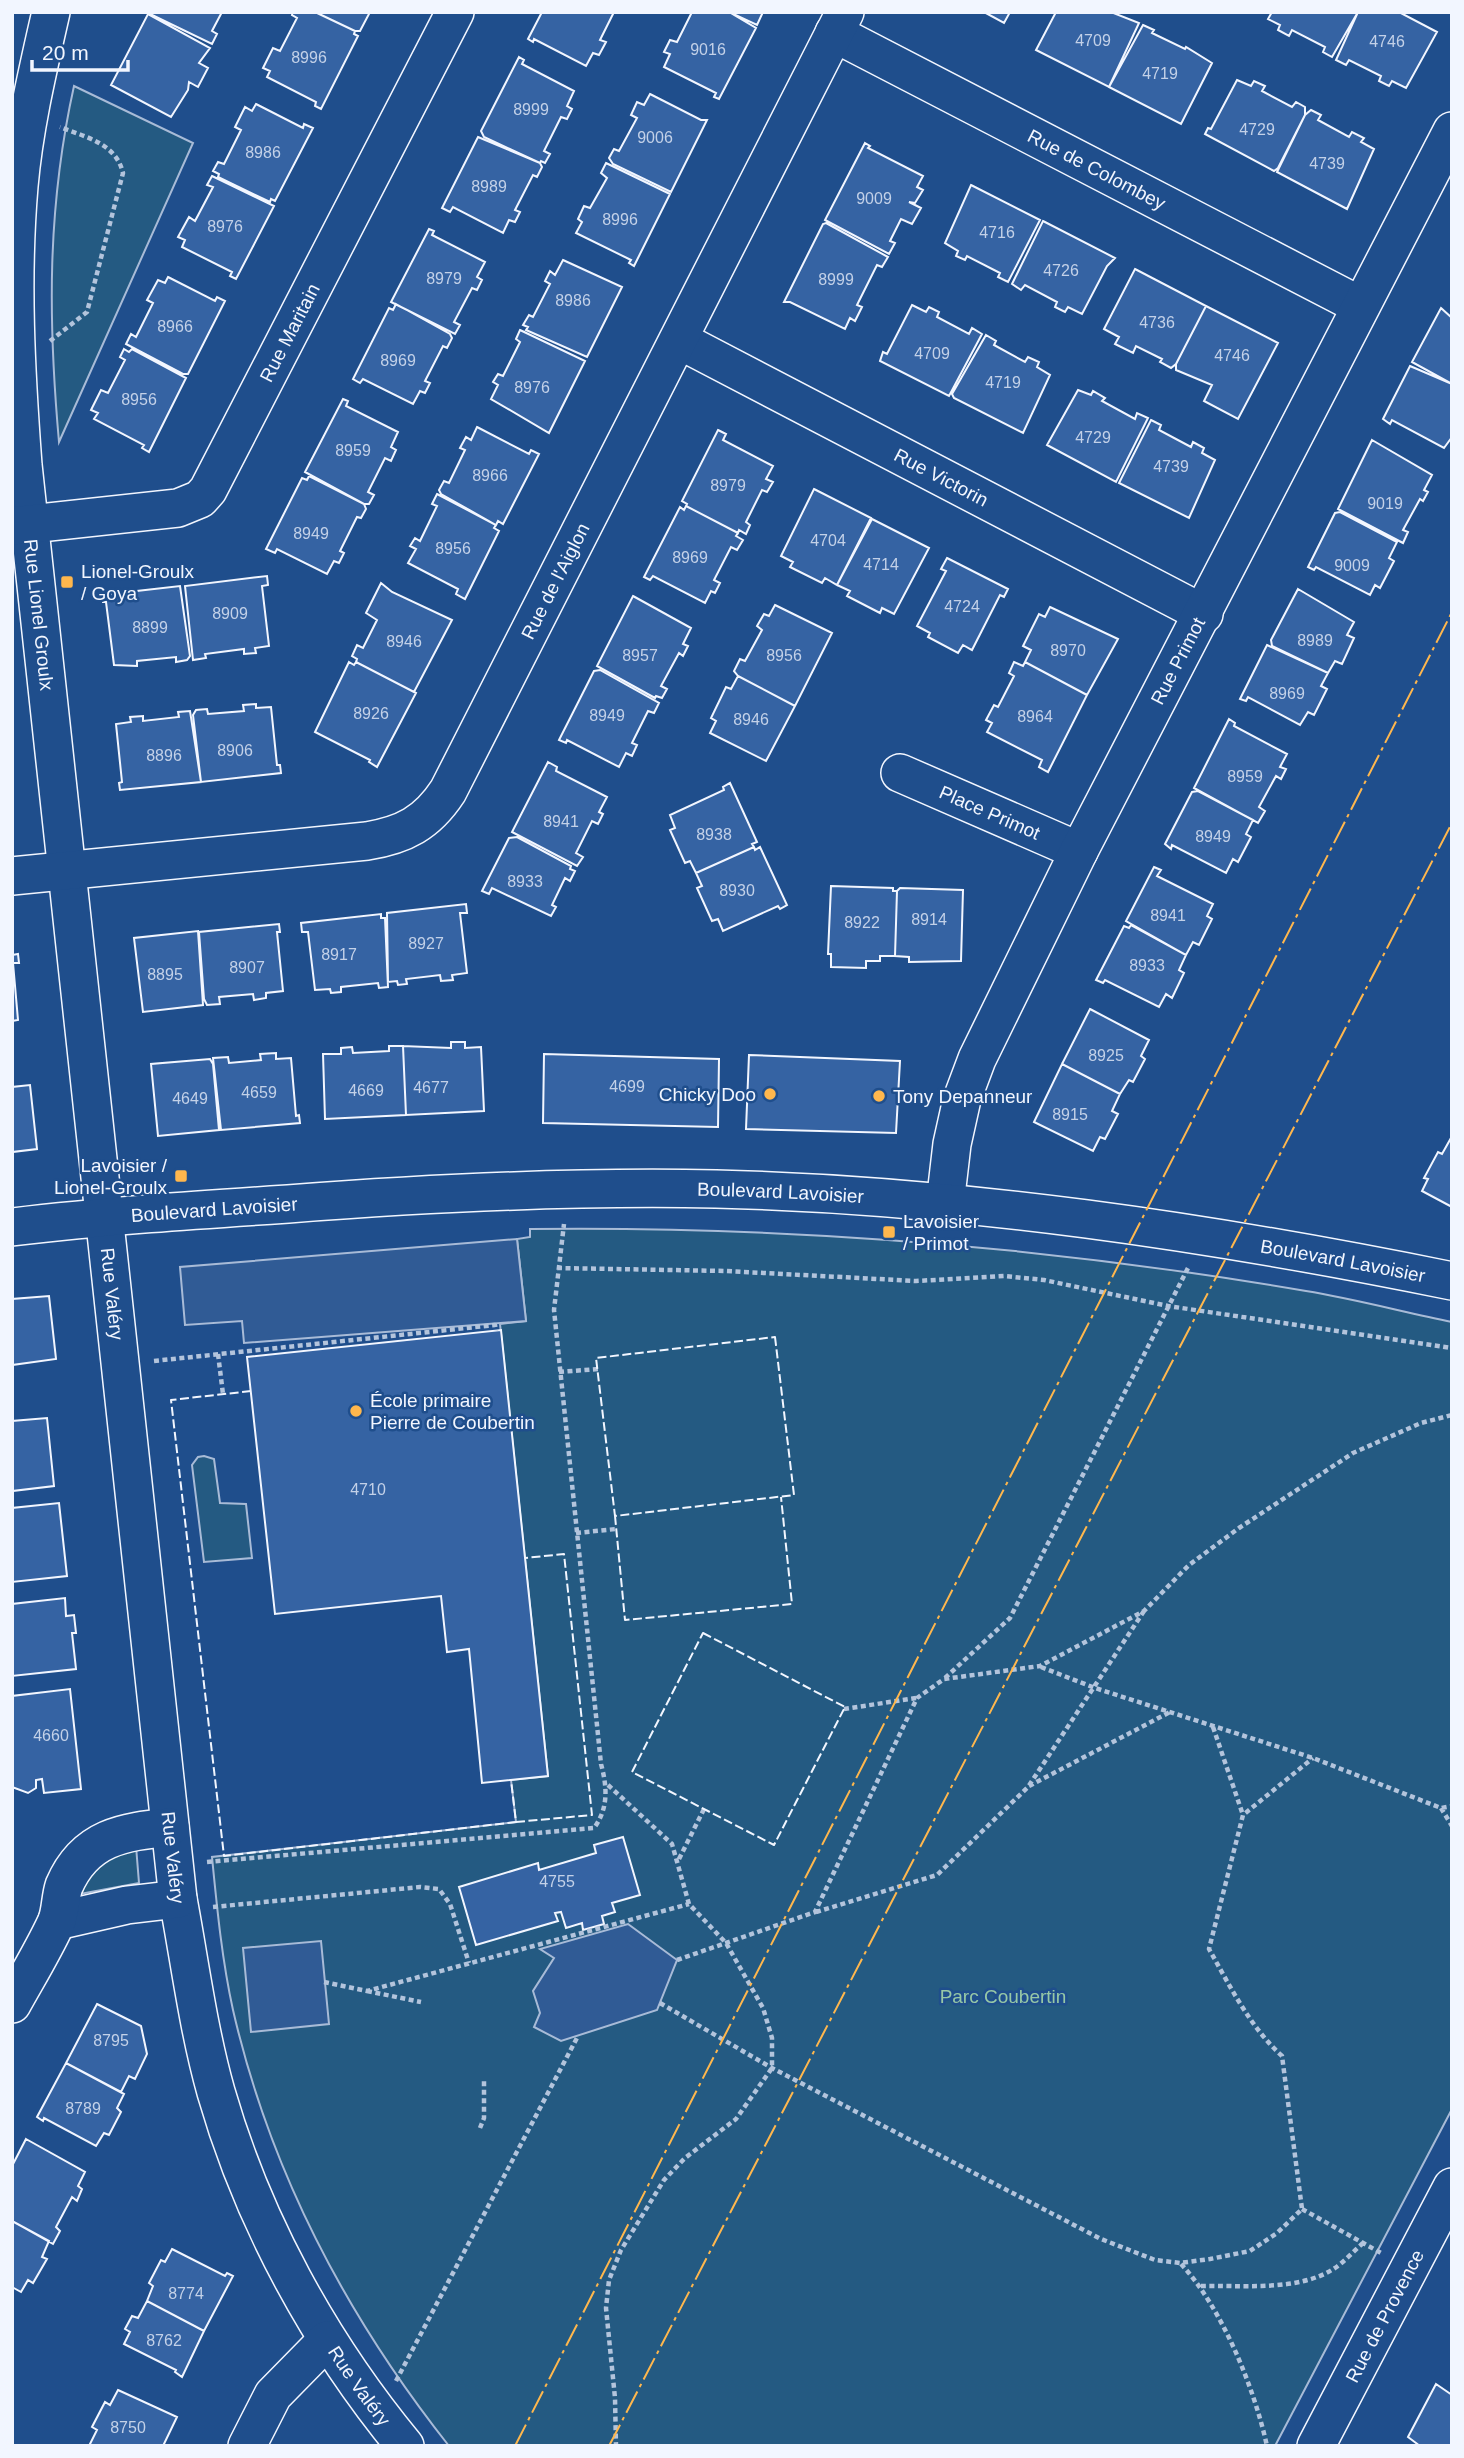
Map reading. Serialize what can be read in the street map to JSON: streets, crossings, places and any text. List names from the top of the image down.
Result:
{
  "streets": {
    "street": [
      "Rue de Colombey",
      "Rue Maritain",
      "Rue Victorin",
      "Rue de l'Aiglon",
      "Rue Lionel Groulx",
      "Rue Primot",
      "Place Primot",
      "Boulevard Lavoisier",
      "Rue Valéry",
      "Rue de Provence"
    ]
  },
  "crossings": [
    ["Rue de Colombey", "Rue de l'Aiglon"],
    ["Rue de Colombey", "Rue Primot"],
    ["Rue Maritain", "Rue Lionel Groulx"],
    ["Rue Victorin", "Rue de l'Aiglon"],
    ["Rue Victorin", "Rue Primot"],
    ["Rue de l'Aiglon", "Rue Lionel Groulx"],
    ["Rue Lionel Groulx", "Boulevard Lavoisier"],
    ["Rue Lionel Groulx", "Rue Valéry"],
    ["Rue Primot", "Place Primot"],
    ["Rue Primot", "Boulevard Lavoisier"],
    ["Boulevard Lavoisier", "Rue Valéry"]
  ],
  "parks": ["Parc Coubertin"],
  "places": {
    "transit": ["Lionel-Groulx / Goya", "Lavoisier / Lionel-Groulx", "Lavoisier / Primot"],
    "other": ["Chicky Doo", "Tony Depanneur", "École primaire Pierre de Coubertin"]
  },
  "house_numbers": [
    "4709",
    "4746",
    "9016",
    "8996",
    "4719",
    "8999",
    "4729",
    "9006",
    "8986",
    "4739",
    "8989",
    "9009",
    "8996",
    "8976",
    "4716",
    "4726",
    "8979",
    "8999",
    "8986",
    "4736",
    "8966",
    "4709",
    "4746",
    "8969",
    "4719",
    "8976",
    "8956",
    "4729",
    "8959",
    "4739",
    "8966",
    "8979",
    "9019",
    "8949",
    "4704",
    "8956",
    "8969",
    "4714",
    "9009",
    "4724",
    "8909",
    "8899",
    "8989",
    "8946",
    "8970",
    "8957",
    "8956",
    "8969",
    "8926",
    "8949",
    "8964",
    "8946",
    "8906",
    "8896",
    "8959",
    "8941",
    "8938",
    "8949",
    "8933",
    "8930",
    "8941",
    "8914",
    "8922",
    "8927",
    "8917",
    "8933",
    "8907",
    "8895",
    "8925",
    "4699",
    "4677",
    "4669",
    "4659",
    "4649",
    "8915",
    "4710",
    "4660",
    "4755",
    "8795",
    "8789",
    "8774",
    "8762",
    "8750"
  ],
  "scale_bar": "20 m"
}
